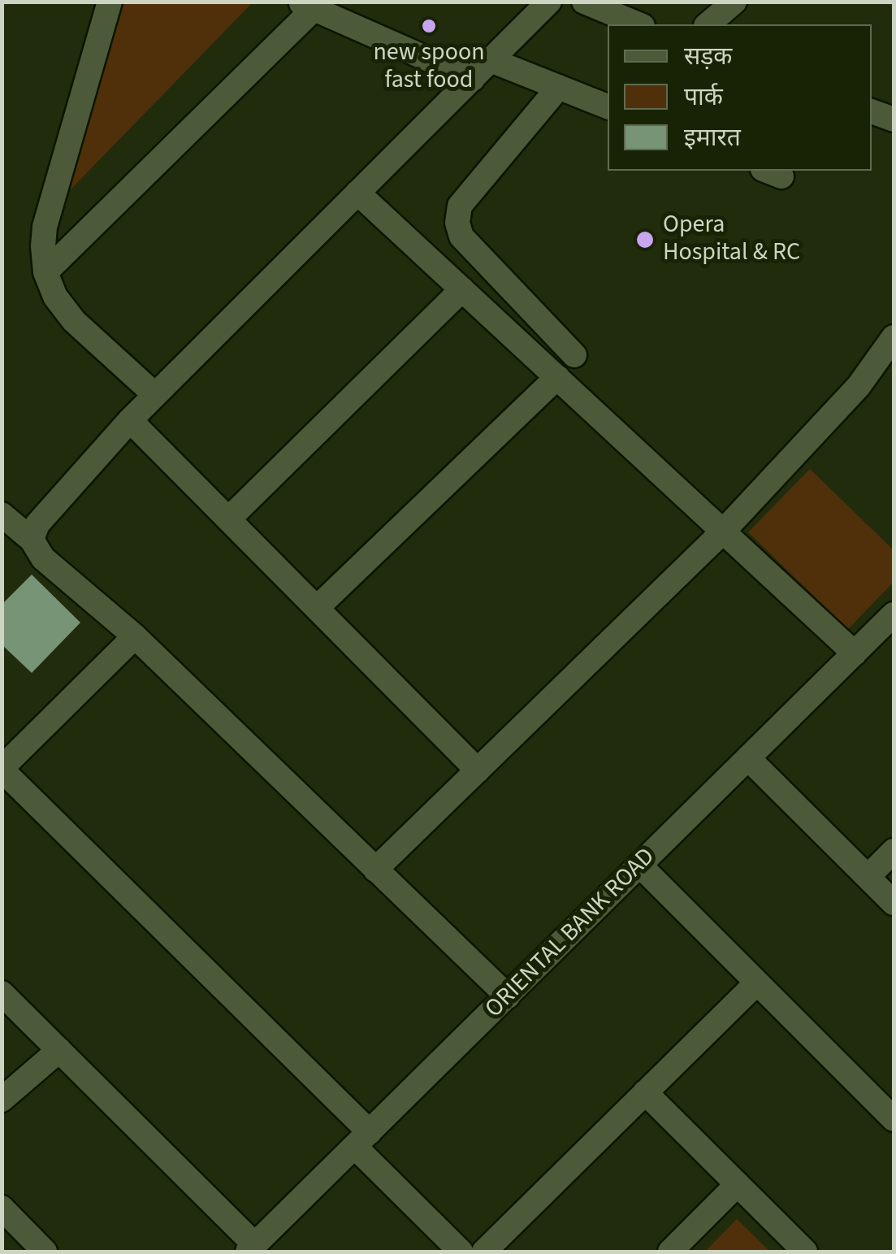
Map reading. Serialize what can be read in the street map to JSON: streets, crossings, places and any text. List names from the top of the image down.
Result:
{
  "streets": {
    "street": ["ORIENTAL BANK ROAD"]
  },
  "places": ["new spoon fast food", "Opera Hospital & RC"],
  "legend": ["सड़क", "पार्क", "इमारत"]
}
